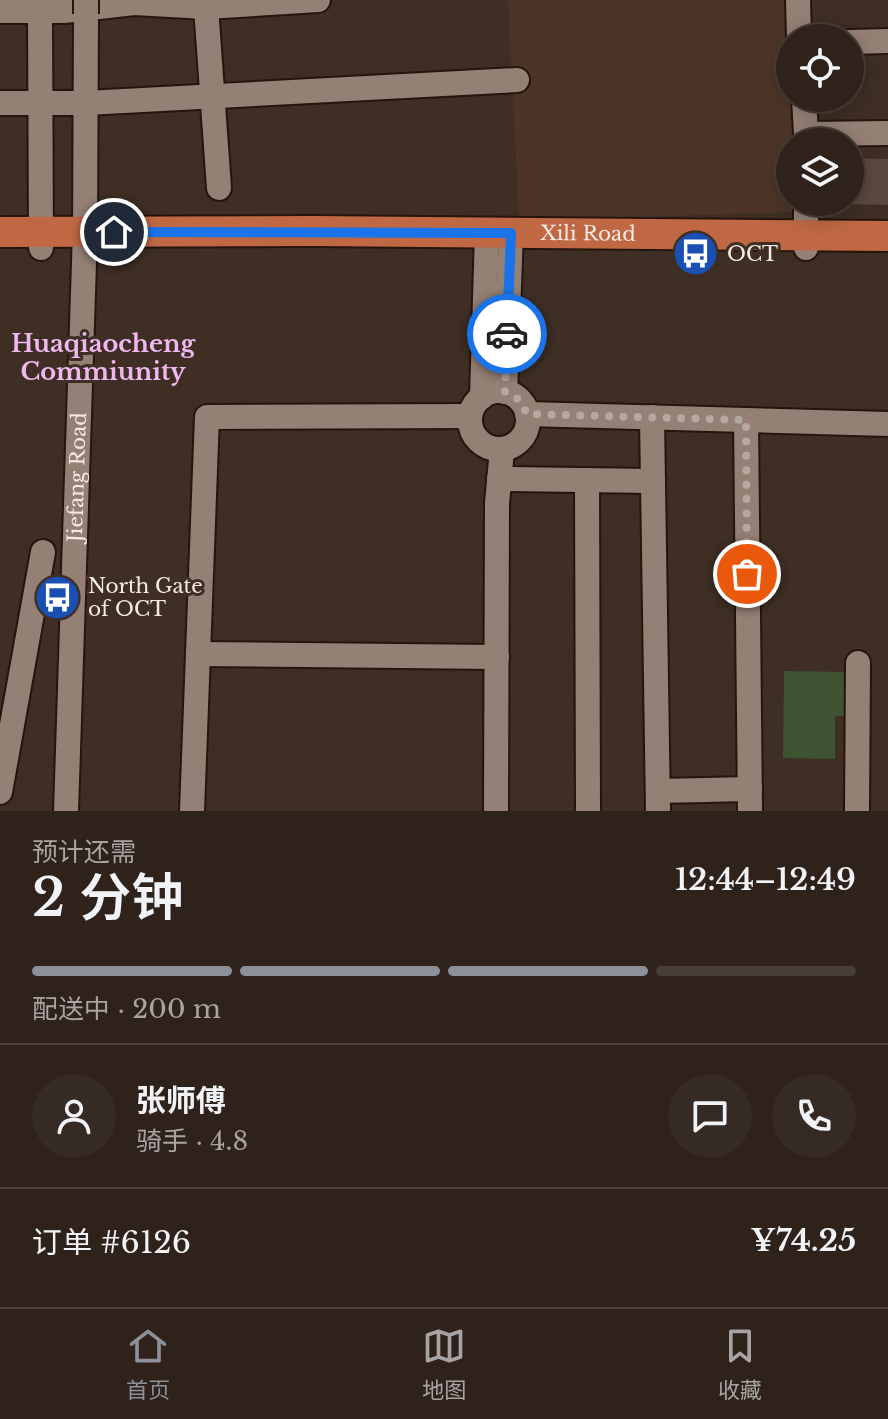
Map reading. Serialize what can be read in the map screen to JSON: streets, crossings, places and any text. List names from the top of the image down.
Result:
{
  "streets": {
    "main road": ["Xili Road"],
    "street": ["Jiefang Road"]
  },
  "crossings": [
    ["Xili Road", "Jiefang Road"]
  ],
  "districts": ["Huaqiaocheng Commiunity"],
  "places": {
    "bus stop": ["OCT", "North Gate of OCT"]
  },
  "page": {
    "heading": ["2 分钟", "预计还需", "12:44–12:49"],
    "panel": [
      "张师傅",
      "骑手 · 4.8",
      "订单 #6126",
      "¥74.25"
    ],
    "bar": "配送中 · 200 m",
    "tabs": ["首页", "地图", "收藏"]
  }
}
